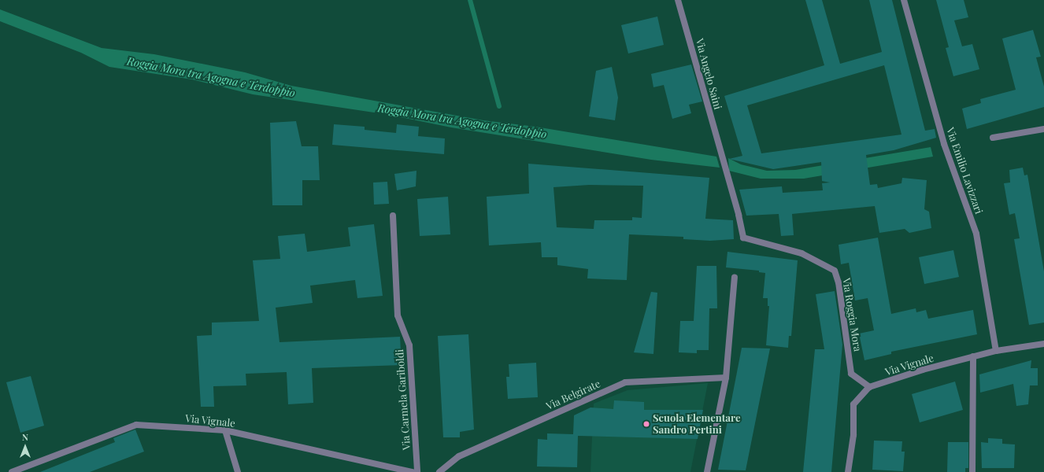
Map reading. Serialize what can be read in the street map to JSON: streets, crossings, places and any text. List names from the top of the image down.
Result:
{
  "streets": {
    "street": [
      "Via Angelo Saini",
      "Via Emilio Lavizzari",
      "Via Roggia Mora",
      "Via Vignale",
      "Via Belgirate",
      "Via Carmela Gariboldi"
    ]
  },
  "crossings": [
    ["Via Angelo Saini", "Via Roggia Mora"],
    ["Via Emilio Lavizzari", "Via Vignale"],
    ["Via Roggia Mora", "Via Vignale"]
  ],
  "water": ["Roggia Mora tra Agogna e Terdoppio"],
  "places": ["Scuola Elementare Sandro Pertini"],
  "north": "top"
}
